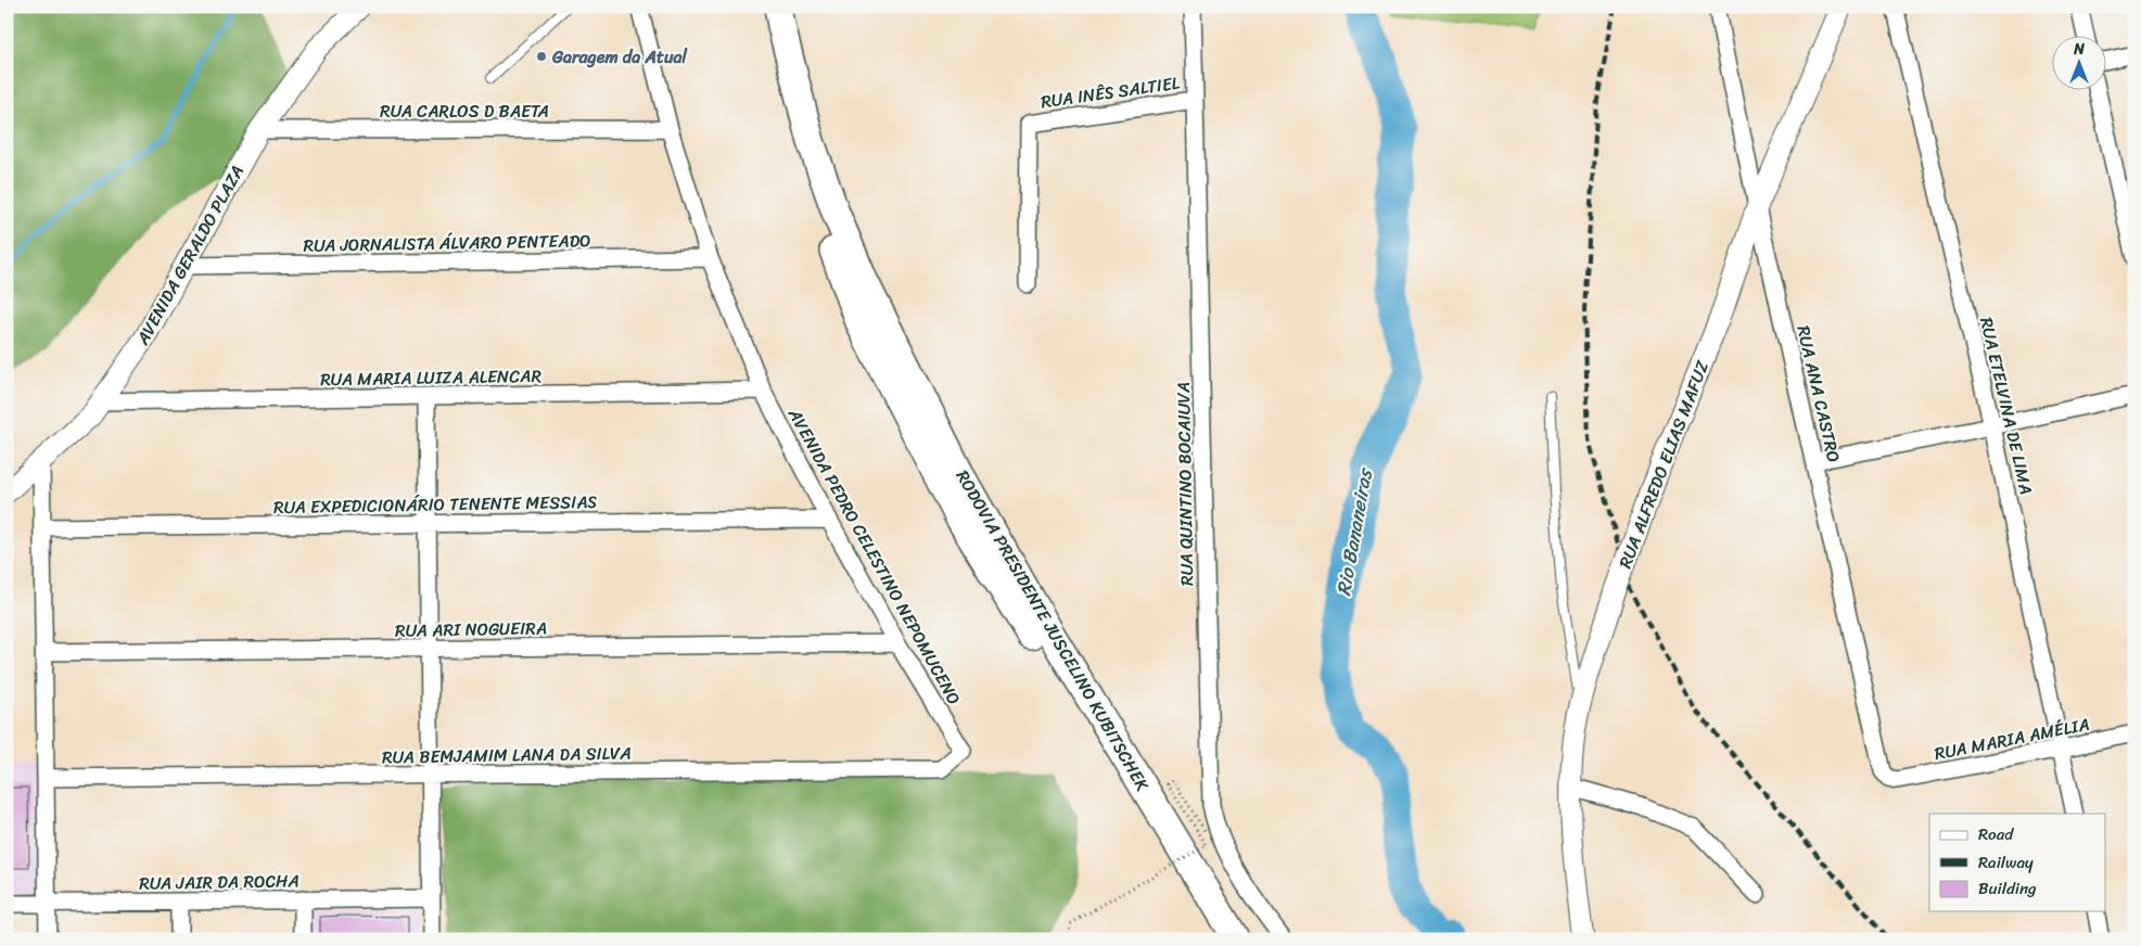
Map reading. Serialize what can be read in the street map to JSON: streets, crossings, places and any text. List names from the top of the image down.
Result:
{
  "streets": {
    "highway": ["RODOVIA PRESIDENTE JUSCELINO KUBITSCHEK"],
    "street": [
      "RUA INÊS SALTIEL",
      "RUA CARLOS D BAETA",
      "RUA JORNALISTA ÁLVARO PENTEADO",
      "AVENIDA GERALDO PLAZA",
      "RUA MARIA LUIZA ALENCAR",
      "RUA ANA CASTRO",
      "RUA ETELVINA DE LIMA",
      "RUA ALFREDO ELIAS MAFUZ",
      "RUA QUINTINO BOCAIUVA",
      "RUA EXPEDICIONÁRIO TENENTE MESSIAS",
      "AVENIDA PEDRO CELESTINO NEPOMUCENO",
      "RUA ARI NOGUEIRA",
      "RUA MARIA AMÉLIA",
      "RUA BEMJAMIM LANA DA SILVA",
      "RUA JAIR DA ROCHA"
    ]
  },
  "crossings": [
    ["RUA INÊS SALTIEL", "RUA QUINTINO BOCAIUVA"],
    ["RUA CARLOS D BAETA", "AVENIDA GERALDO PLAZA"],
    ["RUA CARLOS D BAETA", "AVENIDA PEDRO CELESTINO NEPOMUCENO"],
    ["RUA JORNALISTA ÁLVARO PENTEADO", "AVENIDA GERALDO PLAZA"],
    ["RUA JORNALISTA ÁLVARO PENTEADO", "AVENIDA PEDRO CELESTINO NEPOMUCENO"],
    ["AVENIDA GERALDO PLAZA", "RUA MARIA LUIZA ALENCAR"],
    ["RUA MARIA LUIZA ALENCAR", "AVENIDA PEDRO CELESTINO NEPOMUCENO"],
    ["RUA ANA CASTRO", "RUA ALFREDO ELIAS MAFUZ"],
    ["RUA ANA CASTRO", "RUA MARIA AMÉLIA"],
    ["RUA ETELVINA DE LIMA", "RUA MARIA AMÉLIA"],
    ["RUA EXPEDICIONÁRIO TENENTE MESSIAS", "AVENIDA PEDRO CELESTINO NEPOMUCENO"],
    ["AVENIDA PEDRO CELESTINO NEPOMUCENO", "RUA ARI NOGUEIRA"],
    ["AVENIDA PEDRO CELESTINO NEPOMUCENO", "RUA BEMJAMIM LANA DA SILVA"]
  ],
  "water": ["Rio Bananeiras"],
  "places": ["Garagem da Atual"],
  "legend": ["Road", "Railway", "Building"],
  "north": "top"
}
